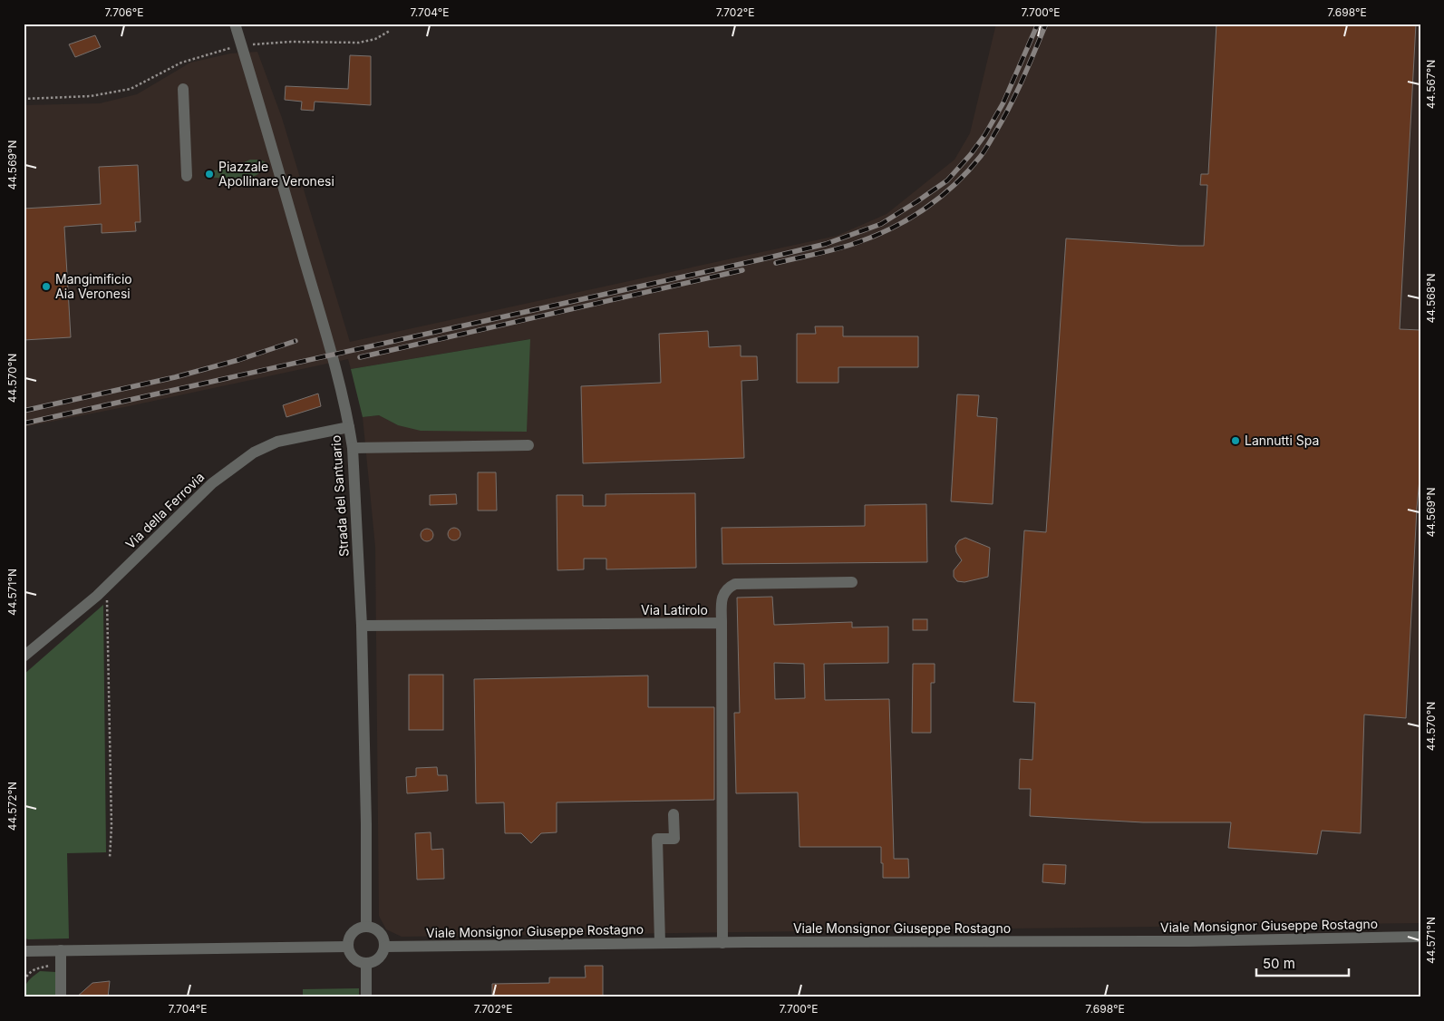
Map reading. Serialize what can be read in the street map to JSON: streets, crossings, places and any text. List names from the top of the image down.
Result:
{
  "streets": {
    "street": [
      "Strada del Santuario",
      "Via della Ferrovia",
      "Via Latirolo",
      "Viale Monsignor Giuseppe Rostagno"
    ]
  },
  "crossings": [
    ["Strada del Santuario", "Via della Ferrovia"],
    ["Strada del Santuario", "Via Latirolo"],
    ["Strada del Santuario", "Viale Monsignor Giuseppe Rostagno"],
    ["Via Latirolo", "Viale Monsignor Giuseppe Rostagno"]
  ],
  "places": ["Piazzale Apollinare Veronesi", "Mangimificio Aia Veronesi", "Lannutti Spa"],
  "scale_bar": "50 m",
  "coordinates": [
    "7.706°E",
    "7.704°E",
    "7.702°E",
    "7.700°E",
    "7.698°E",
    "44.567°N",
    "44.569°N",
    "44.568°N",
    "44.570°N",
    "44.571°N",
    "44.572°N"
  ]
}
